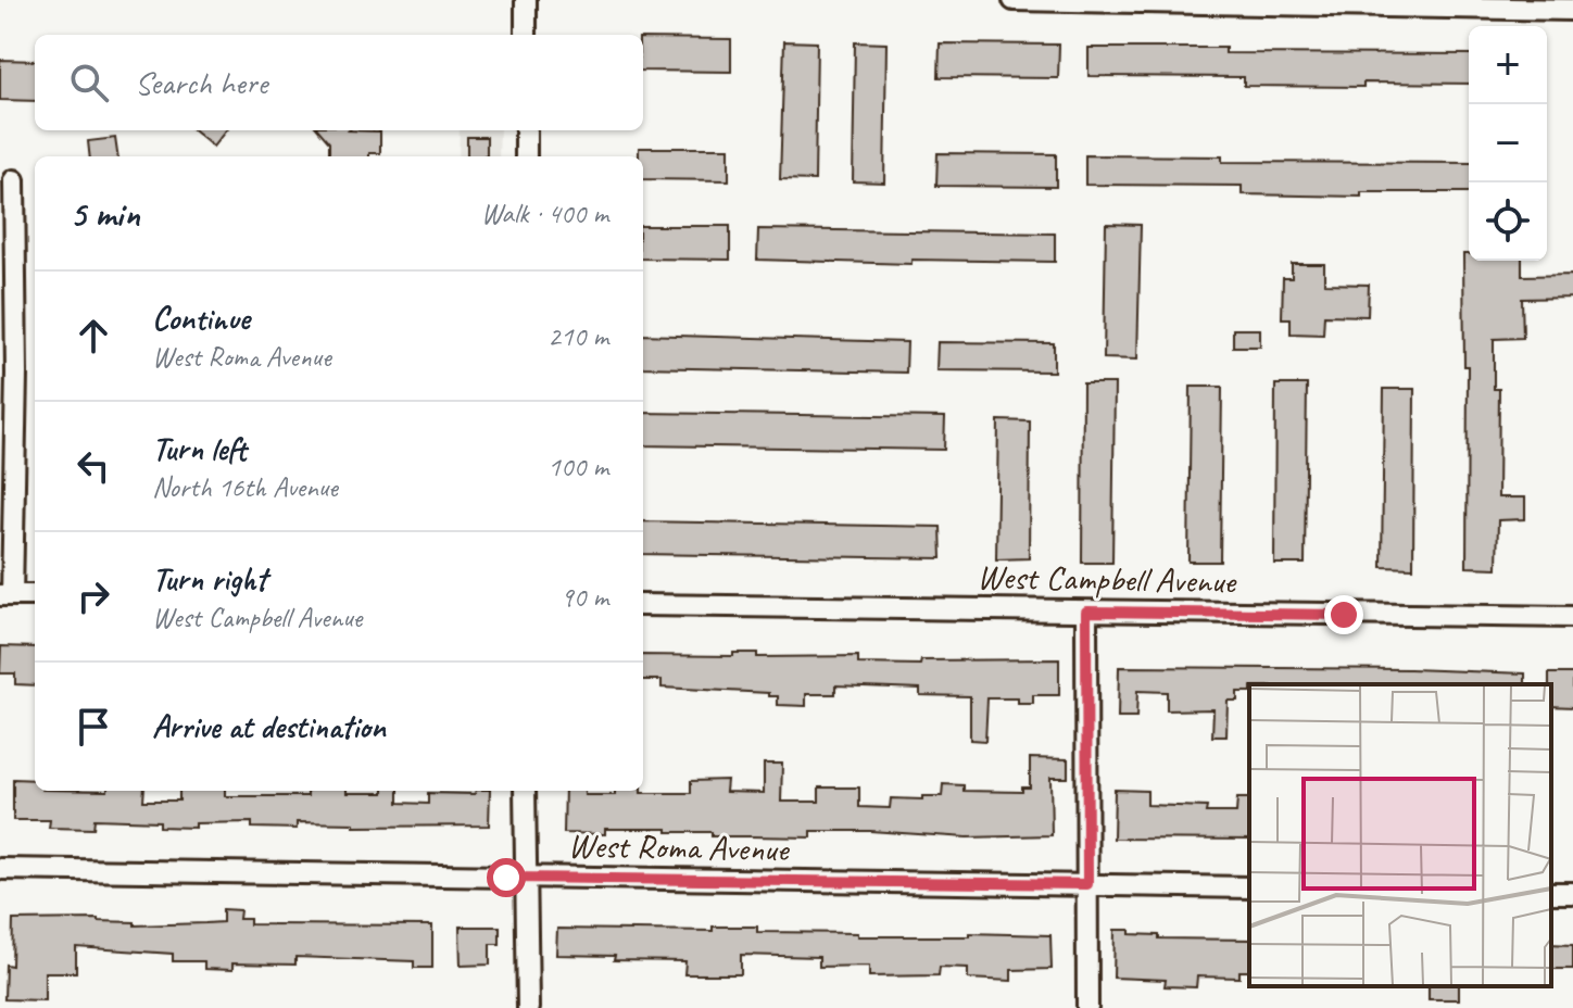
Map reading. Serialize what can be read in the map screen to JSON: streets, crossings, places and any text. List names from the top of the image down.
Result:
{
  "streets": {
    "street": ["West Campbell Avenue", "West Roma Avenue"]
  },
  "page": {
    "map_buttons": ["+", "−"],
    "search": "Search here",
    "heading": ["5 min", "Walk · 400 m"],
    "list": [
      ["Continue", "West Roma Avenue", "210 m"],
      ["Turn left", "North 16th Avenue", "100 m"],
      ["Turn right", "West Campbell Avenue", "90 m"],
      "Arrive at destination"
    ]
  }
}
